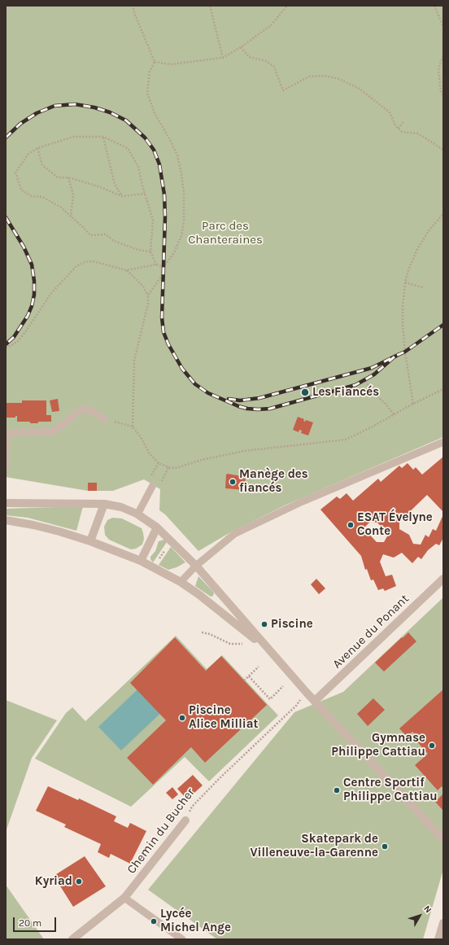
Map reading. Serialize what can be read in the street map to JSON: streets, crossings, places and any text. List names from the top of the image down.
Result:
{
  "streets": {
    "street": ["Avenue du Ponant", "Chemin du Bucher"]
  },
  "parks": ["Parc des Chanteraines"],
  "places": [
    "Les Fiancés",
    "Manège des fiancés",
    "ESAT Évelyne Conte",
    "Piscine",
    "Piscine Alice Milliat",
    "Gymnase Philippe Cattiau",
    "Centre Sportif Philippe Cattiau",
    "Skatepark de Villeneuve-la-Garenne",
    "Kyriad",
    "Lycée Michel Ange"
  ],
  "scale_bar": "20 m",
  "north": "top right"
}
